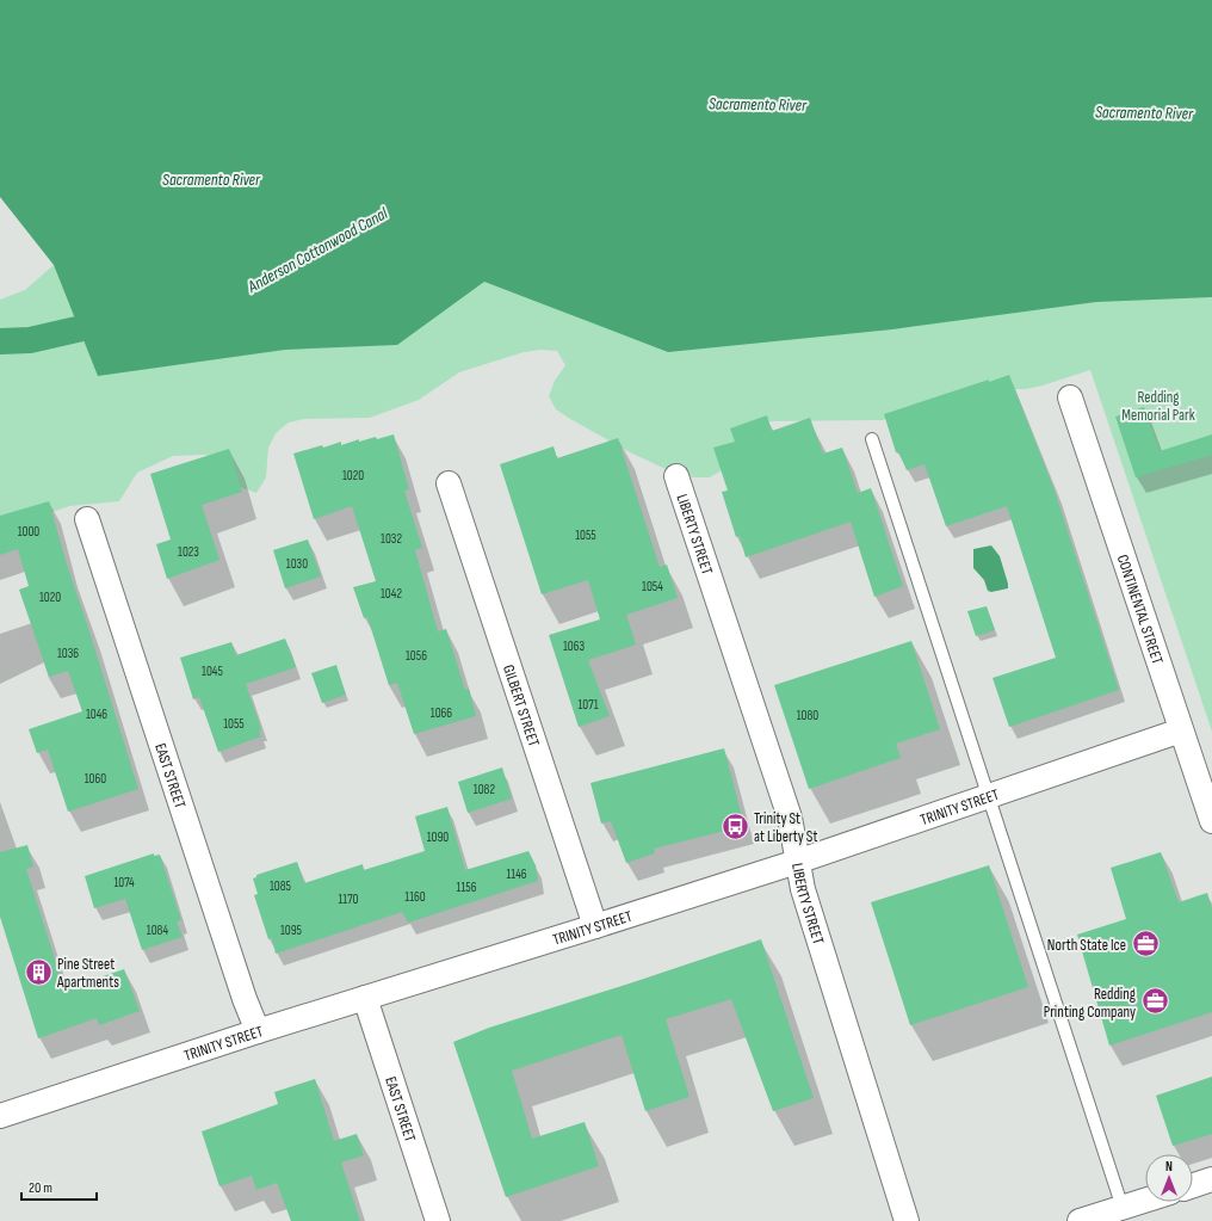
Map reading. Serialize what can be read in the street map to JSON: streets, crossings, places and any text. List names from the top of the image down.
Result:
{
  "streets": {
    "street": [
      "LIBERTY STREET",
      "CONTINENTAL STREET",
      "GILBERT STREET",
      "EAST STREET",
      "TRINITY STREET"
    ]
  },
  "crossings": [
    ["LIBERTY STREET", "TRINITY STREET"],
    ["CONTINENTAL STREET", "TRINITY STREET"],
    ["GILBERT STREET", "TRINITY STREET"],
    ["EAST STREET", "TRINITY STREET"]
  ],
  "water": ["Sacramento River", "Anderson Cottonwood Canal"],
  "parks": ["Redding Memorial Park"],
  "places": {
    "bus stop": ["Trinity St at Liberty St"],
    "office": ["North State Ice", "Redding Printing Company"],
    "building": ["Pine Street Apartments"]
  },
  "house_numbers": [
    "1020",
    "1000",
    "1055",
    "1032",
    "1023",
    "1030",
    "1054",
    "1042",
    "1020",
    "1063",
    "1036",
    "1056",
    "1045",
    "1071",
    "1066",
    "1046",
    "1080",
    "1055",
    "1060",
    "1082",
    "1090",
    "1146",
    "1074",
    "1085",
    "1156",
    "1160",
    "1170",
    "1084",
    "1095"
  ],
  "scale_bar": "20 m",
  "north": "top"
}
